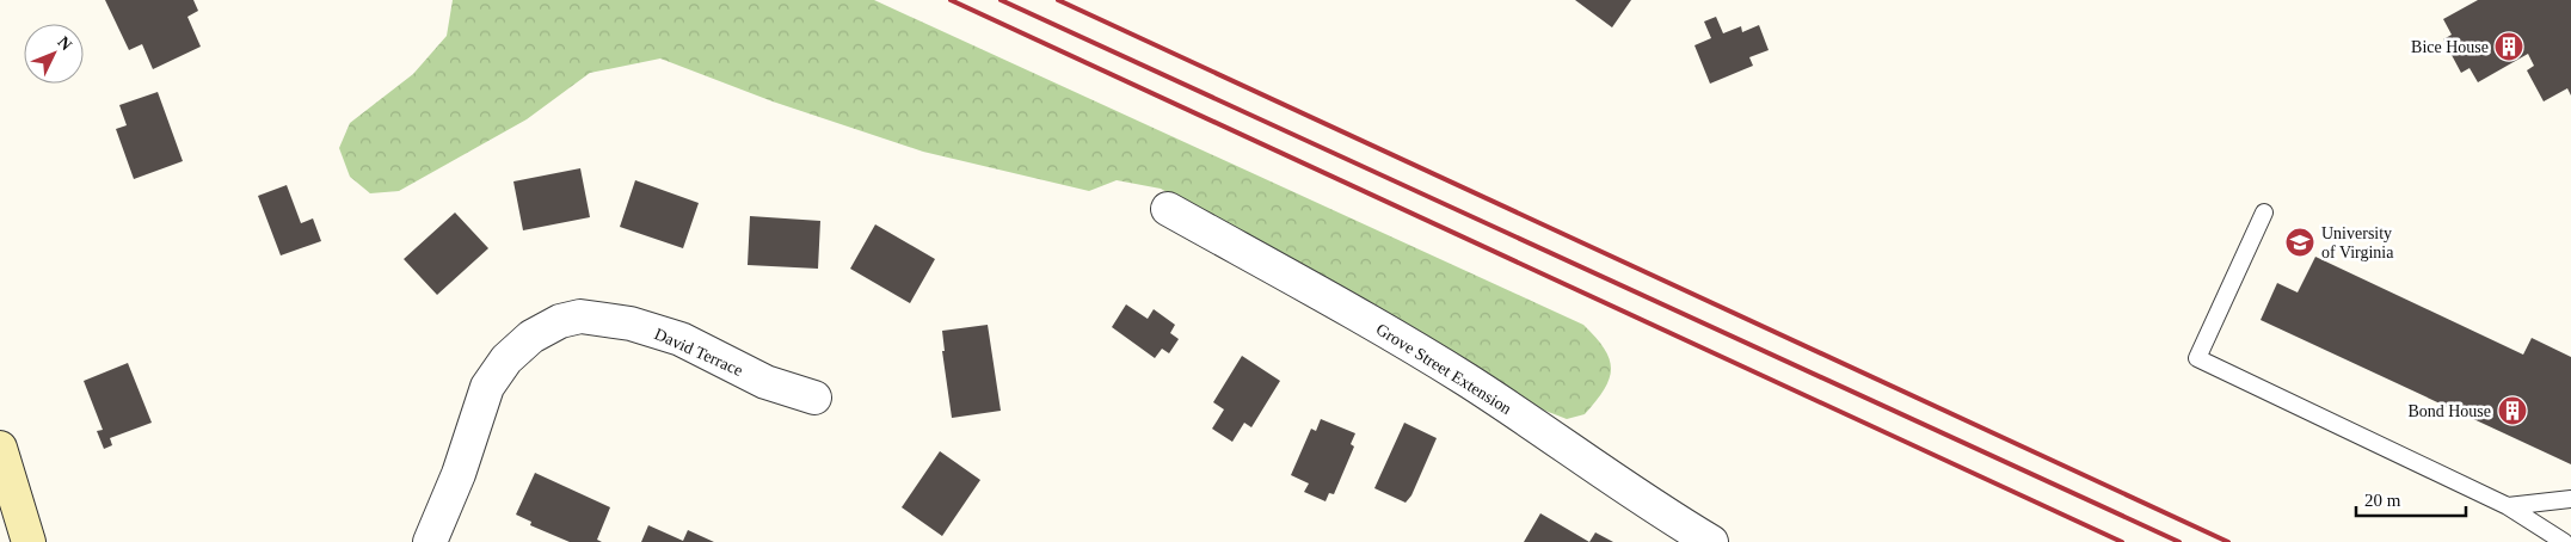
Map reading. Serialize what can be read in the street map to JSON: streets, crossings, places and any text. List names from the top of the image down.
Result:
{
  "streets": {
    "street": ["David Terrace", "Grove Street Extension"]
  },
  "places": {
    "building": ["Bice House", "Bond House"],
    "school or university": ["University of Virginia"]
  },
  "scale_bar": "20 m",
  "north": "top right"
}
